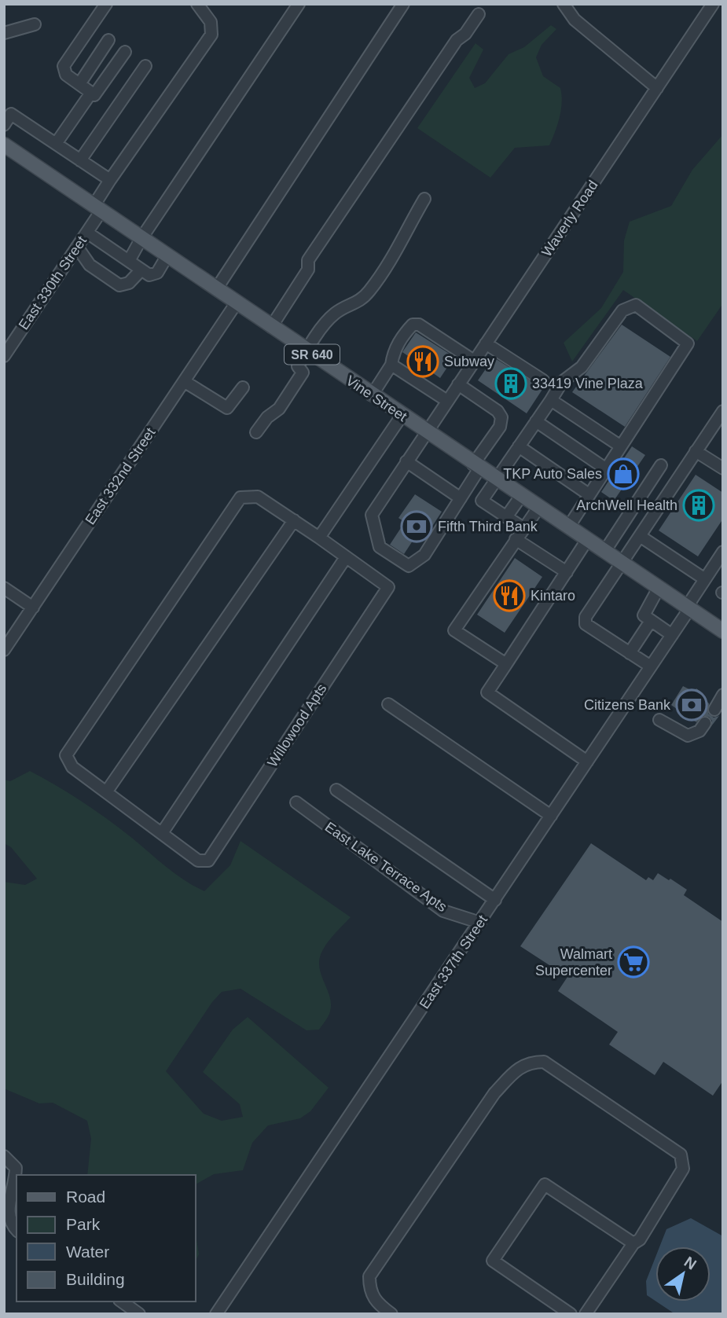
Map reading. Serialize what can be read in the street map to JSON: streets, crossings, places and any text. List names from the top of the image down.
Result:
{
  "streets": {
    "main road": ["SR 640", "Vine Street"],
    "street": [
      "Waverly Road",
      "East 330th Street",
      "East 332nd Street",
      "Willowood Apts",
      "East Lake Terrace Apts",
      "East 337th Street"
    ]
  },
  "crossings": [
    ["Waverly Road", "Vine Street"],
    ["East 330th Street", "Vine Street"],
    ["Vine Street", "East 332nd Street"],
    ["Vine Street", "East 337th Street"],
    ["East Lake Terrace Apts", "East 337th Street"]
  ],
  "places": {
    "restaurant": ["Subway", "Kintaro"],
    "building": ["33419 Vine Plaza", "ArchWell Health"],
    "shop": ["TKP Auto Sales"],
    "bank": ["Fifth Third Bank", "Citizens Bank"],
    "supermarket": ["Walmart Supercenter"]
  },
  "legend": [
    "Road",
    "Park",
    "Water",
    "Building"
  ],
  "north": "top right"
}
